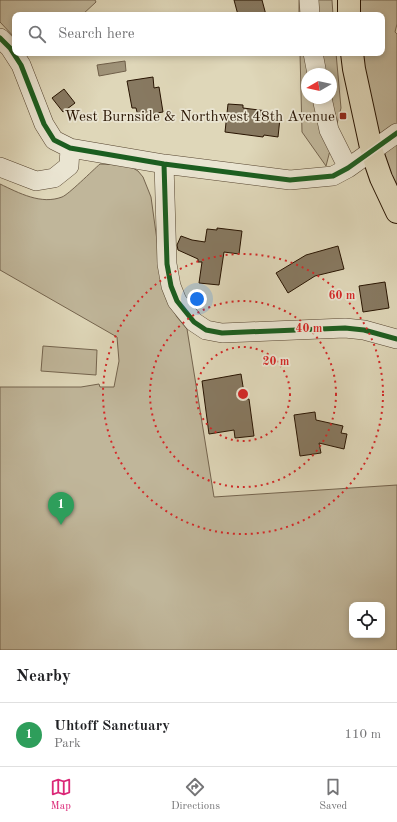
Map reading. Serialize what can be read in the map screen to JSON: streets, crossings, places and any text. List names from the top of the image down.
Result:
{
  "places": {
    "transit": ["West Burnside & Northwest 48th Avenue"]
  },
  "north": "left",
  "page": {
    "search": "Search here",
    "pins": "1",
    "heading": "Nearby",
    "list": [
      {
        "mark": "1",
        "name": "Uhtoff Sanctuary",
        "note": "Park",
        "value": "110 m"
      }
    ],
    "nav": ["Map", "Directions", "Saved"]
  },
  "rings": ["60 m", "40 m", "20 m"]
}
